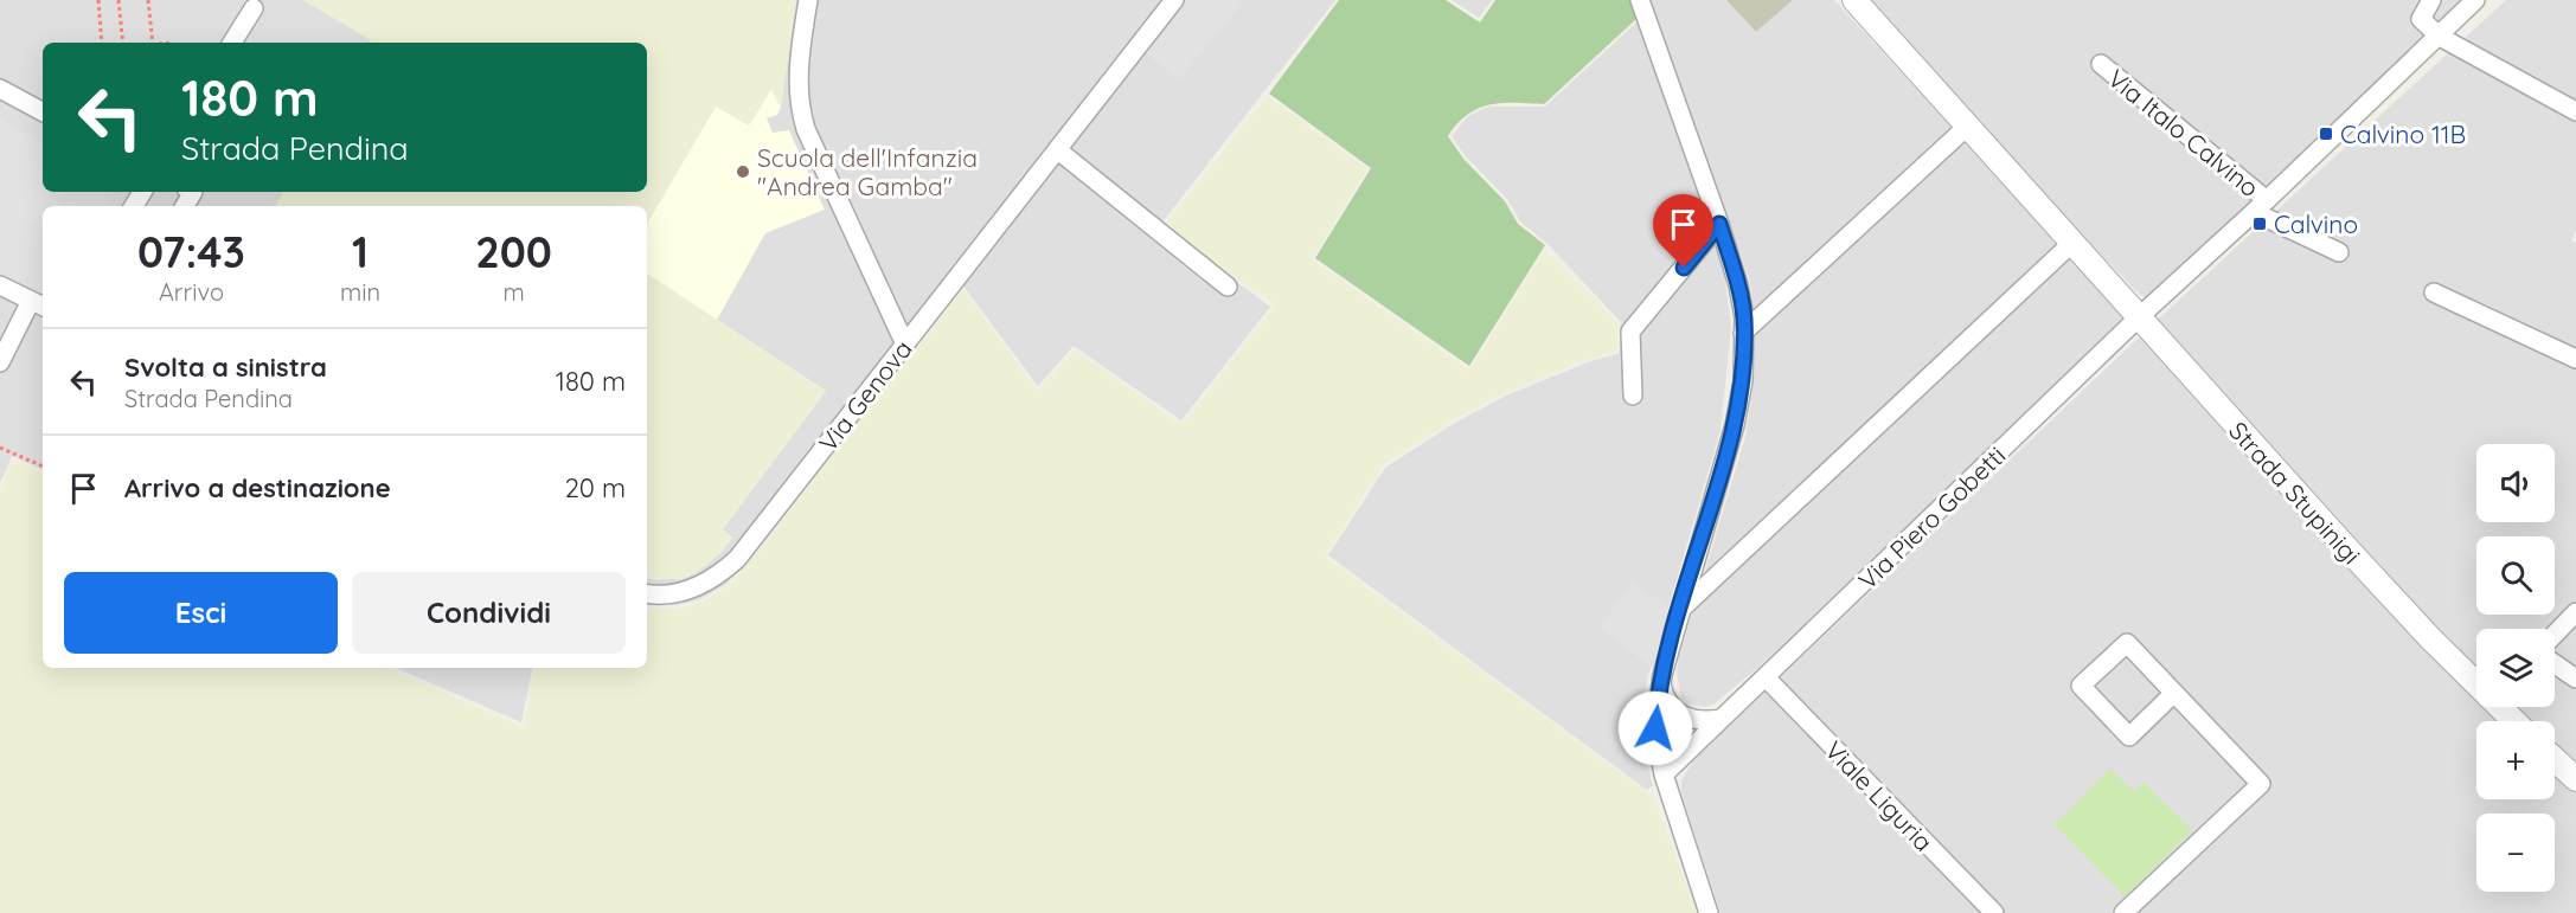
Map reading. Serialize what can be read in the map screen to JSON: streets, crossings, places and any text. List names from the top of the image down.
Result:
{
  "streets": {
    "street": [
      "Via Italo Calvino",
      "Via Genova",
      "Strada Stupinigi",
      "Via Piero Gobetti",
      "Viale Liguria"
    ]
  },
  "crossings": [
    ["Via Italo Calvino", "Strada Stupinigi"],
    ["Via Italo Calvino", "Via Piero Gobetti"],
    ["Strada Stupinigi", "Via Piero Gobetti"],
    ["Via Piero Gobetti", "Viale Liguria"]
  ],
  "places": {
    "transit": ["Calvino 11B", "Calvino"],
    "other": ["Scuola dell'Infanzia \"Andrea Gamba\""]
  },
  "page": {
    "turn": ["180 m", "Strada Pendina"],
    "eta": [
      "07:43",
      "Arrivo",
      "1",
      "min",
      "200",
      "m"
    ],
    "list": [
      {
        "name": "Svolta a sinistra",
        "note": "Strada Pendina",
        "value": "180 m"
      },
      {
        "name": "Arrivo a destinazione",
        "value": "20 m"
      }
    ],
    "map_buttons": ["+", "−"],
    "buttons": ["Esci", "Condividi"]
  }
}
